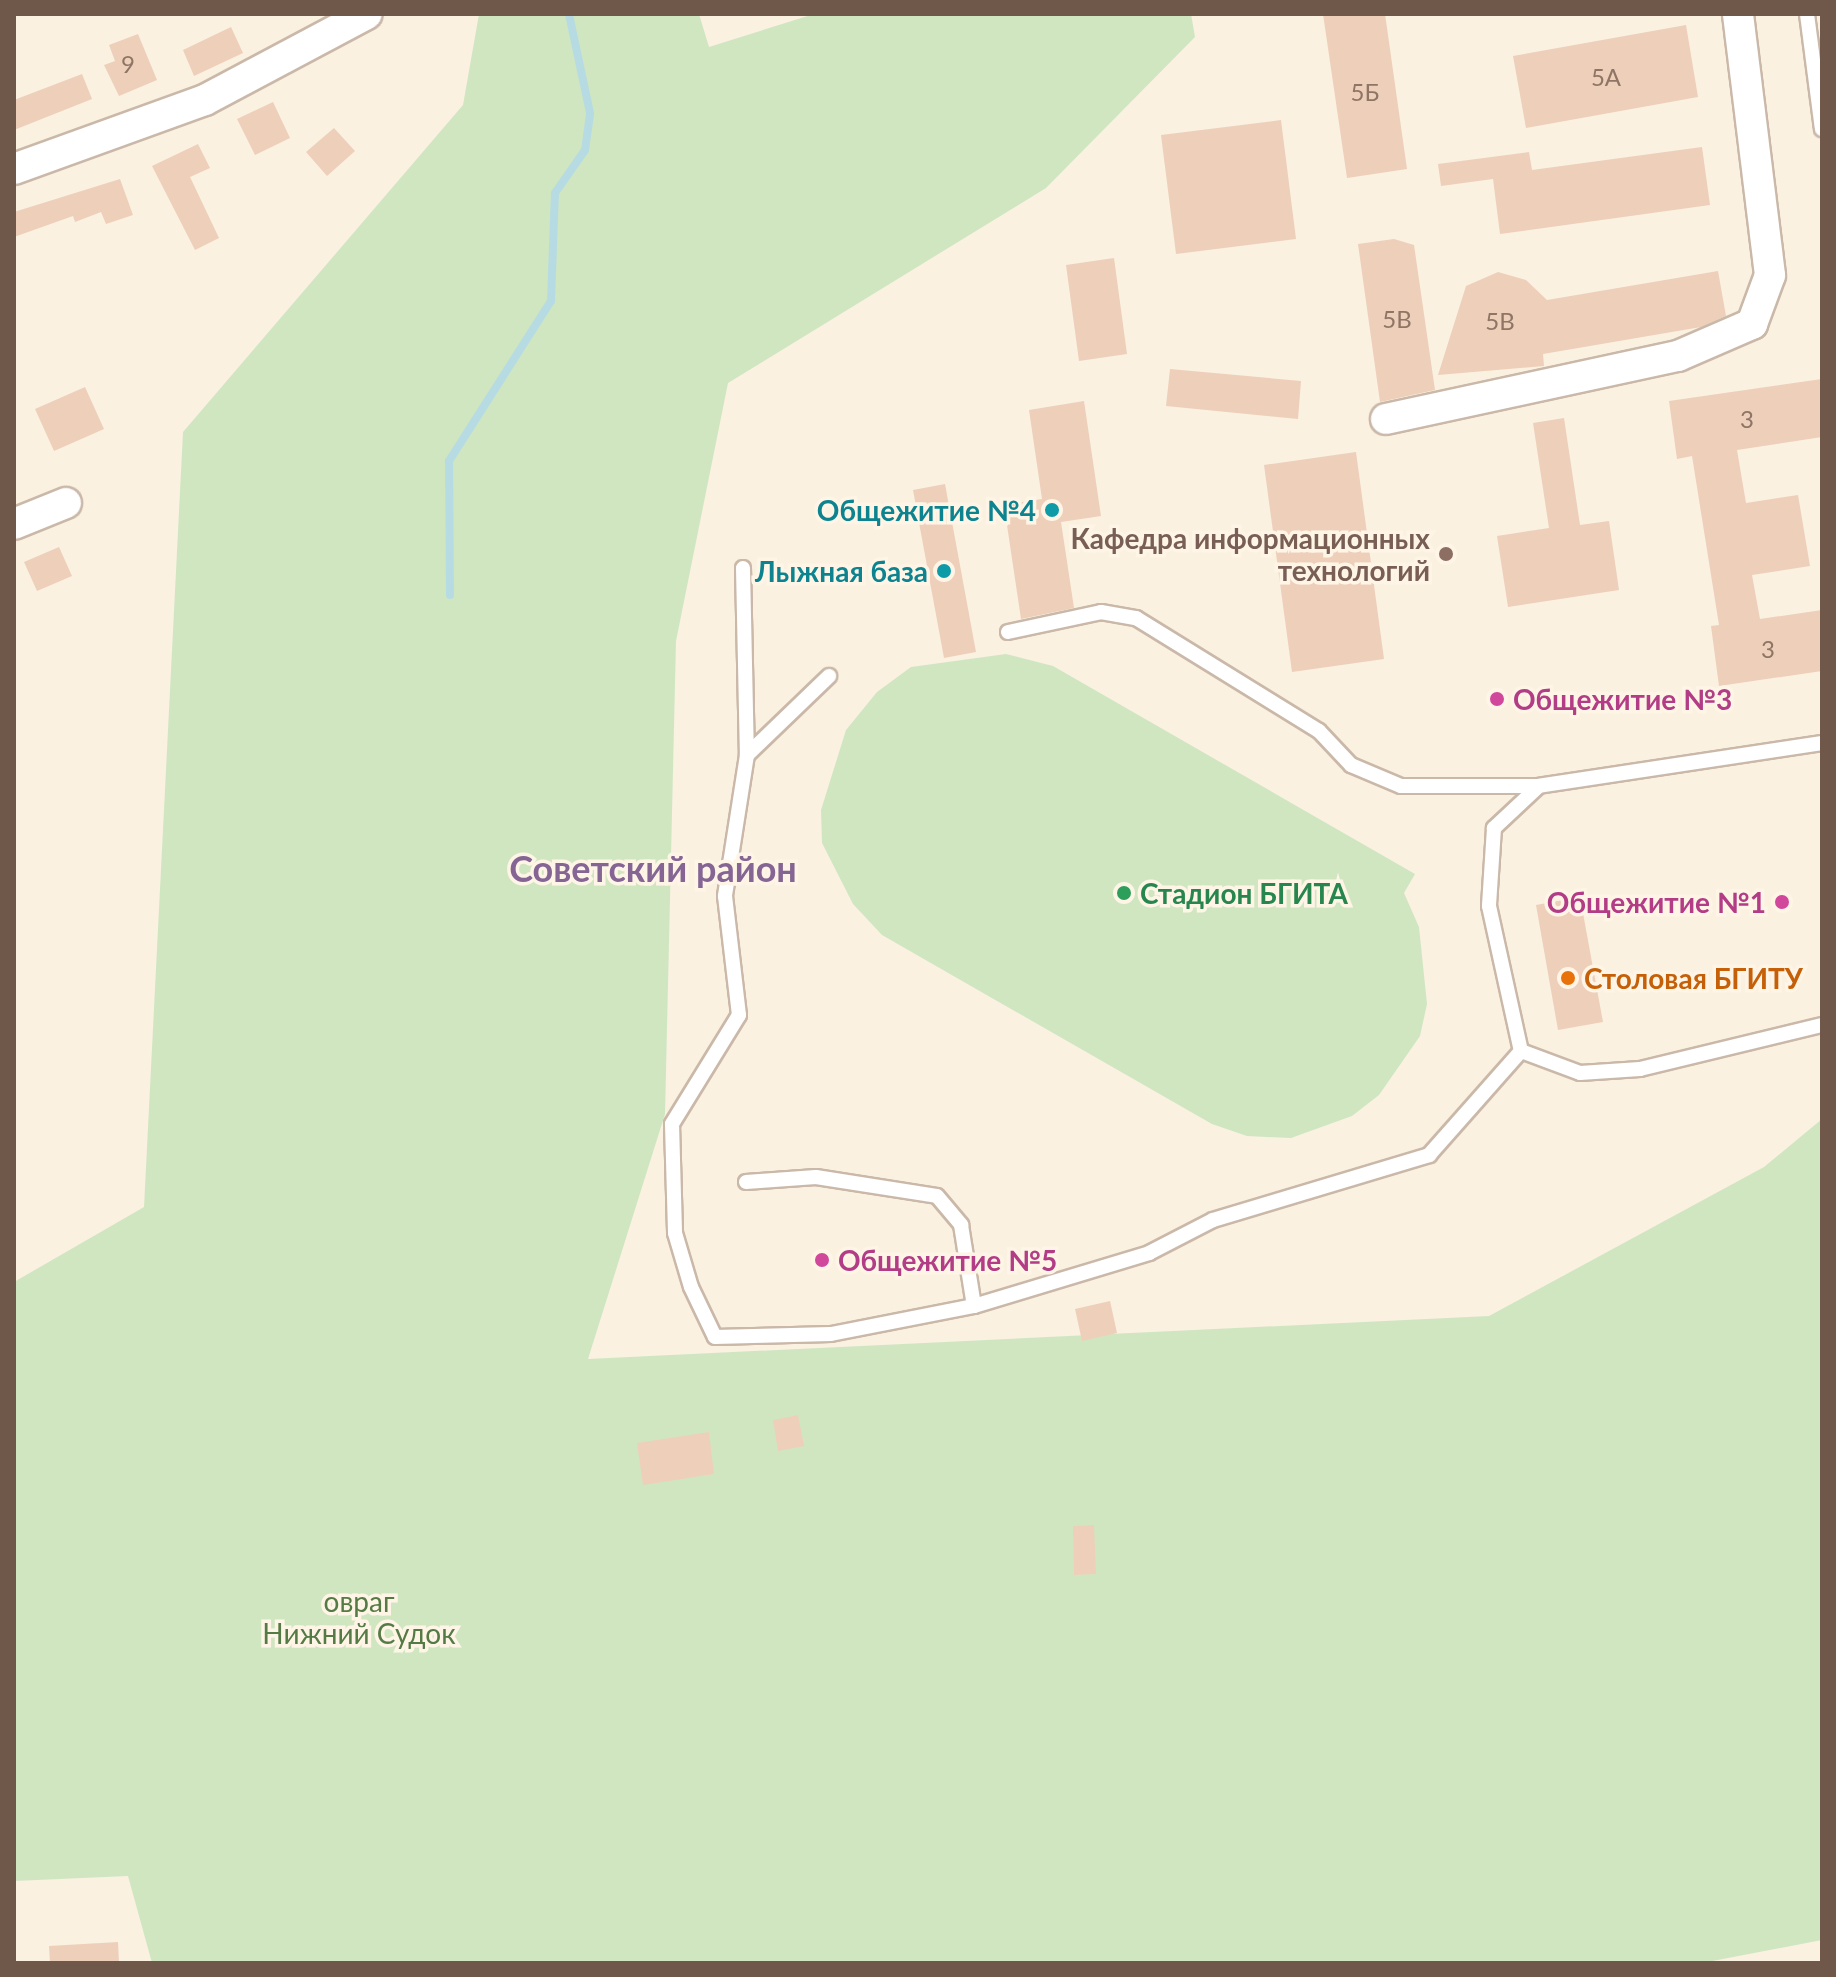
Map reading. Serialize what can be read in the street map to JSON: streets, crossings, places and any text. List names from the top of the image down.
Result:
{
  "districts": ["Советский район"],
  "parks": ["овраг Нижний Судок"],
  "places": [
    "Общежитие №4",
    "Кафедра информационных технологий",
    "Лыжная база",
    "Общежитие №3",
    "Стадион БГИТА",
    "Общежитие №1",
    "Столовая БГИТУ",
    "Общежитие №5"
  ],
  "house_numbers": [
    "9",
    "5А",
    "5Б",
    "5В",
    "5В",
    "3",
    "3"
  ]
}
